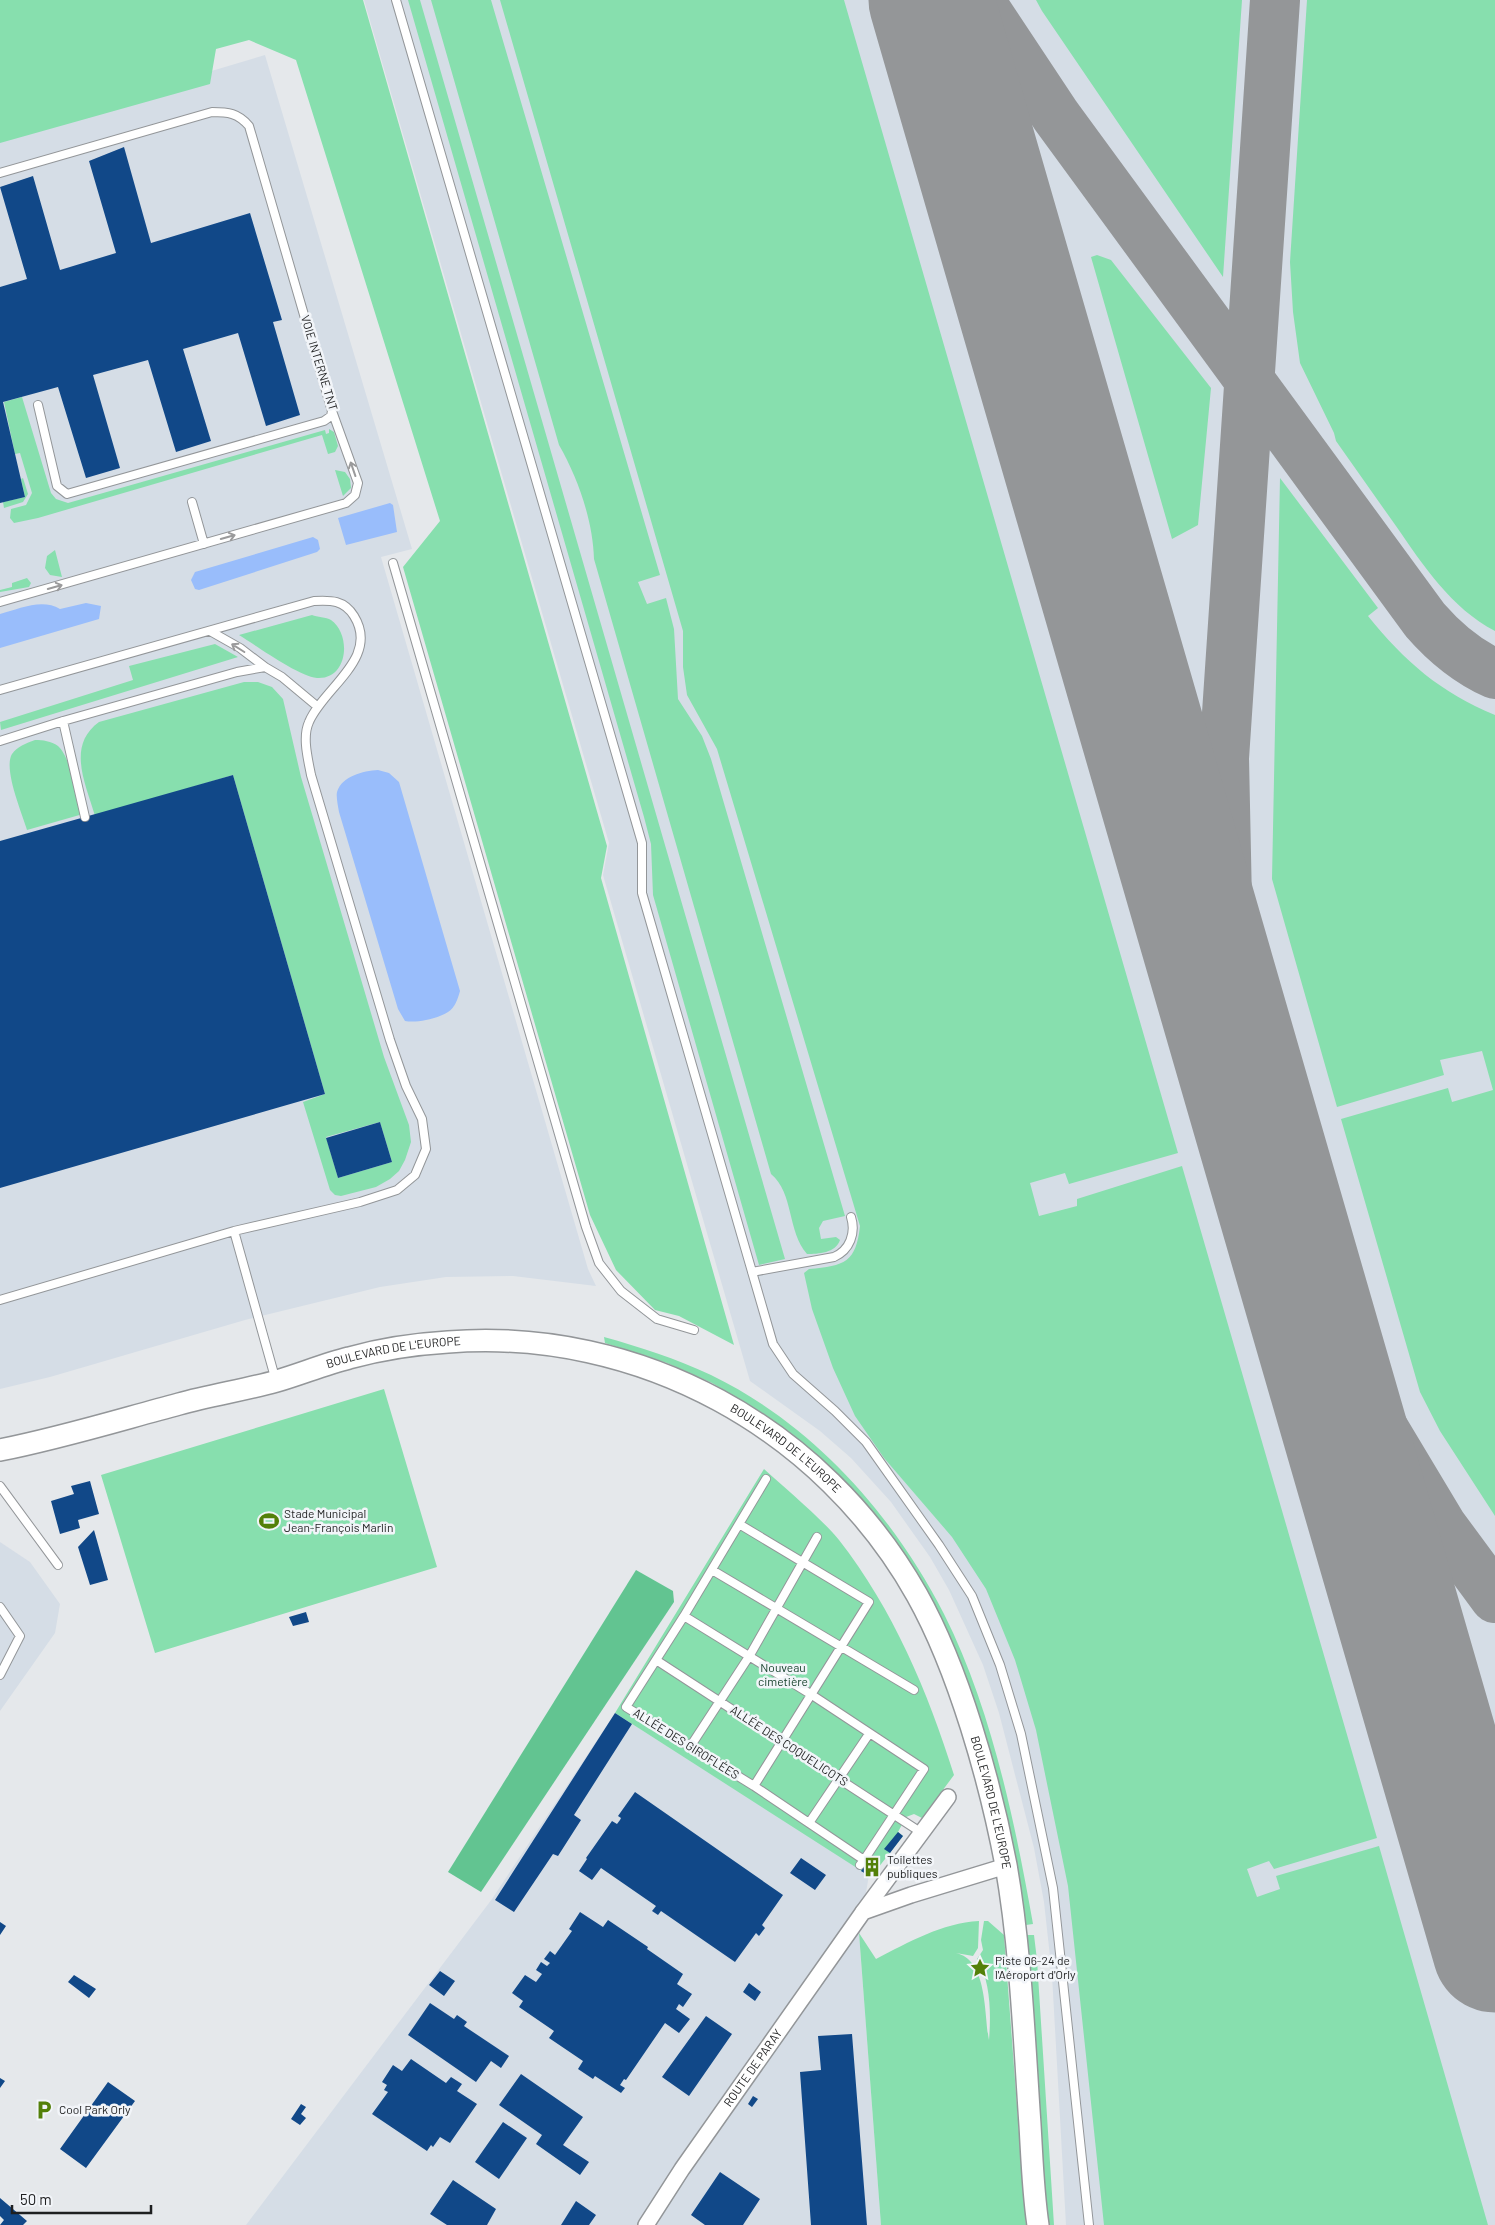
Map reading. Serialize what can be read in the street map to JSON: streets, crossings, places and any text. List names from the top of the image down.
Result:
{
  "streets": {
    "main road": ["BOULEVARD DE L'EUROPE"],
    "street": ["ROUTE DE PARAY"],
    "lane": ["VOIE INTERNE TNT", "ALLÉE DES GIROFLÉES", "ALLÉE DES COQUELICOTS"]
  },
  "crossings": [
    ["ALLÉE DES GIROFLÉES", "ALLÉE DES COQUELICOTS"],
    ["ALLÉE DES COQUELICOTS", "ROUTE DE PARAY"]
  ],
  "one_way": ["VOIE INTERNE TNT"],
  "parks": ["Nouveau cimetière"],
  "places": {
    "sports": ["Stade Municipal Jean-François Marlin"],
    "building": ["Toilettes publiques"],
    "place": ["Piste 06-24 de l'Aéroport d'Orly"],
    "parking": ["Cool Park Orly"]
  },
  "scale_bar": "50 m"
}
